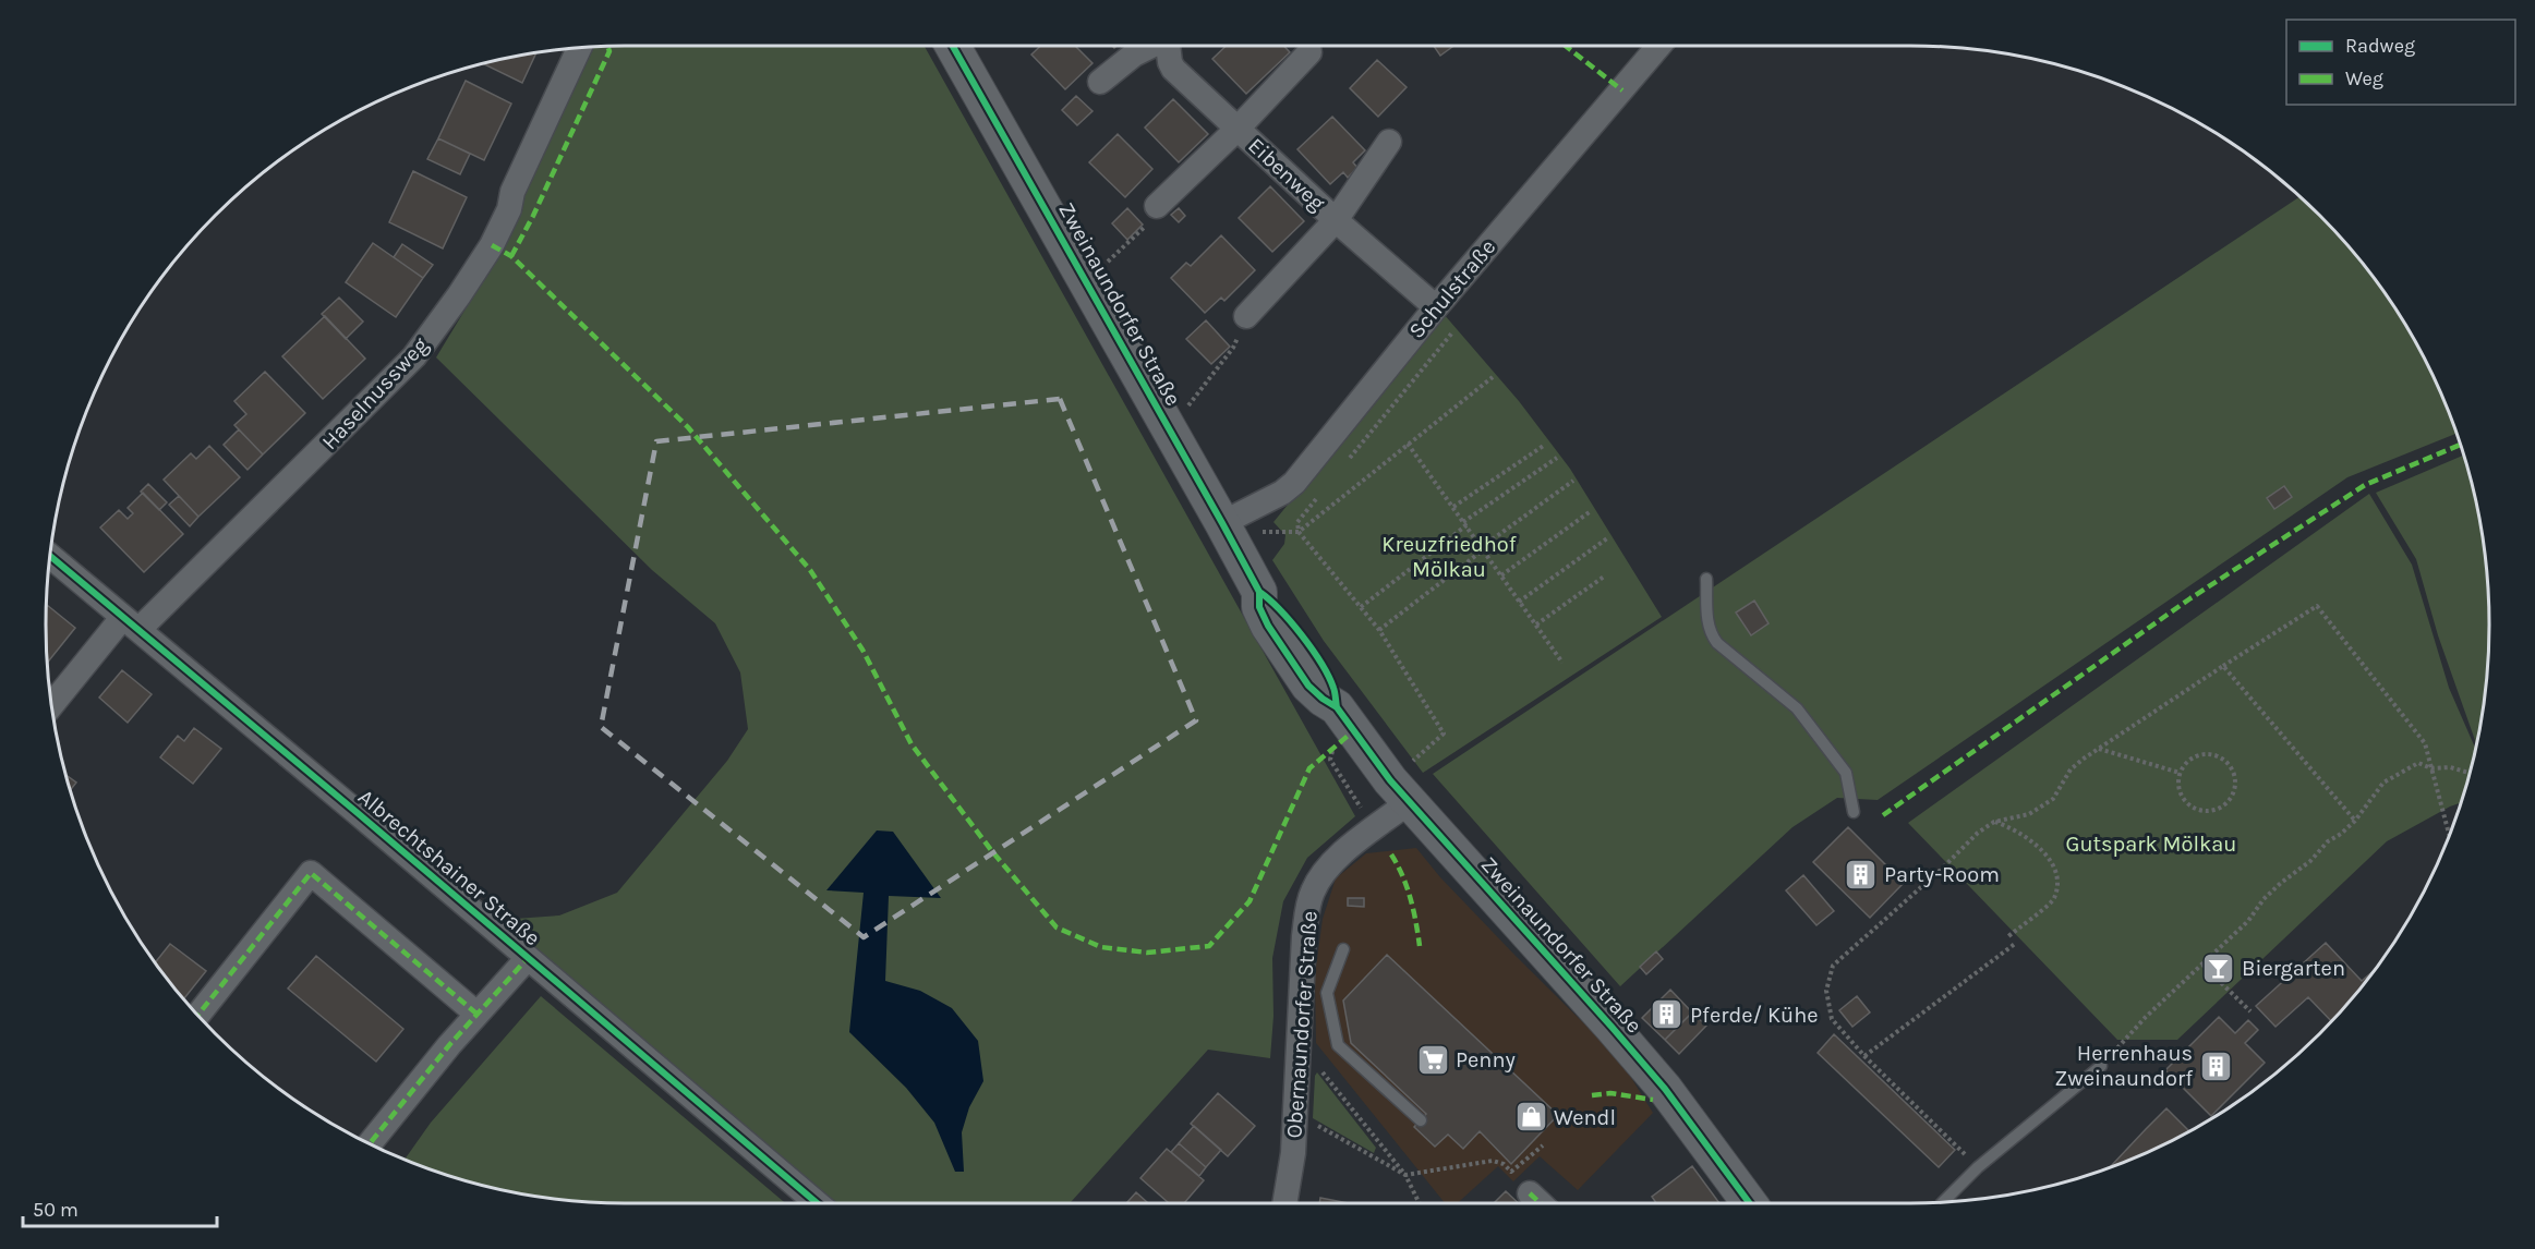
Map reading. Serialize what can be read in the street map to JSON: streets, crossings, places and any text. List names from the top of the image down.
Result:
{
  "streets": {
    "street": [
      "Eibenweg",
      "Schulstraße",
      "Zweinaundorfer Straße",
      "Haselnussweg",
      "Albrechtshainer Straße",
      "Obernaundorfer Straße"
    ]
  },
  "crossings": [
    ["Eibenweg", "Schulstraße"],
    ["Schulstraße", "Zweinaundorfer Straße"],
    ["Zweinaundorfer Straße", "Obernaundorfer Straße"],
    ["Haselnussweg", "Albrechtshainer Straße"]
  ],
  "parks": ["Kreuzfriedhof Mölkau", "Gutspark Mölkau"],
  "places": {
    "building": ["Party-Room", "Pferde/ Kühe", "Herrenhaus Zweinaundorf"],
    "bar": ["Biergarten"],
    "supermarket": ["Penny"],
    "shop": ["Wendl"]
  },
  "legend": ["Radweg", "Weg"],
  "scale_bar": "50 m"
}
